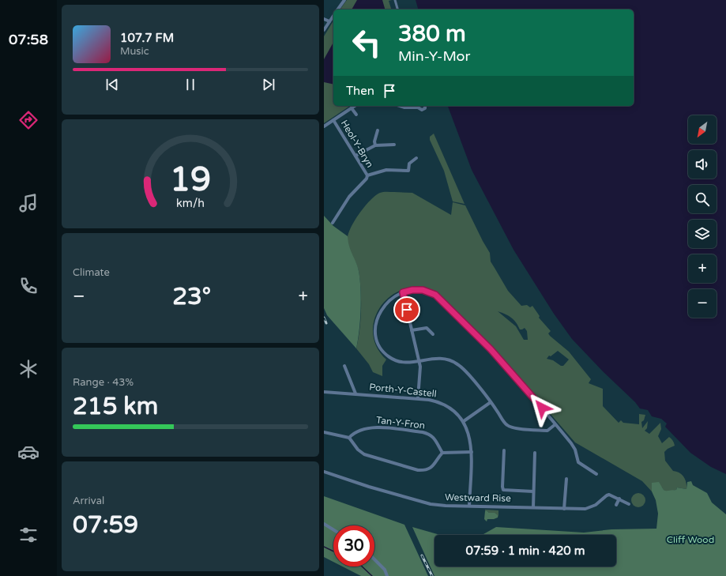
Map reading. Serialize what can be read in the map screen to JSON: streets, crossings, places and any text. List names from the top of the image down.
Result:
{
  "streets": {
    "street": [
      "Heol-Y-Bryn",
      "Porth-Y-Castell",
      "Tan-Y-Fron",
      "Westward Rise"
    ]
  },
  "crossings": [
    ["Porth-Y-Castell", "Westward Rise"]
  ],
  "parks": ["Cliff Wood"],
  "north": "bottom left",
  "page": {
    "tabs": "07:58",
    "turn": ["380 m", "Min-Y-Mor"],
    "song": ["107.7 FM", "Music"],
    "then": "Then",
    "map_buttons": ["+", "−"],
    "tile": [
      "Climate",
      ["Range · 43%", "215 km"],
      ["Arrival", "07:59"]
    ],
    "heat": ["−", "23°", "+"],
    "limit": "30",
    "trip": "07:59 · 1 min · 420 m",
    "gauge": ["19", "km/h"]
  }
}
